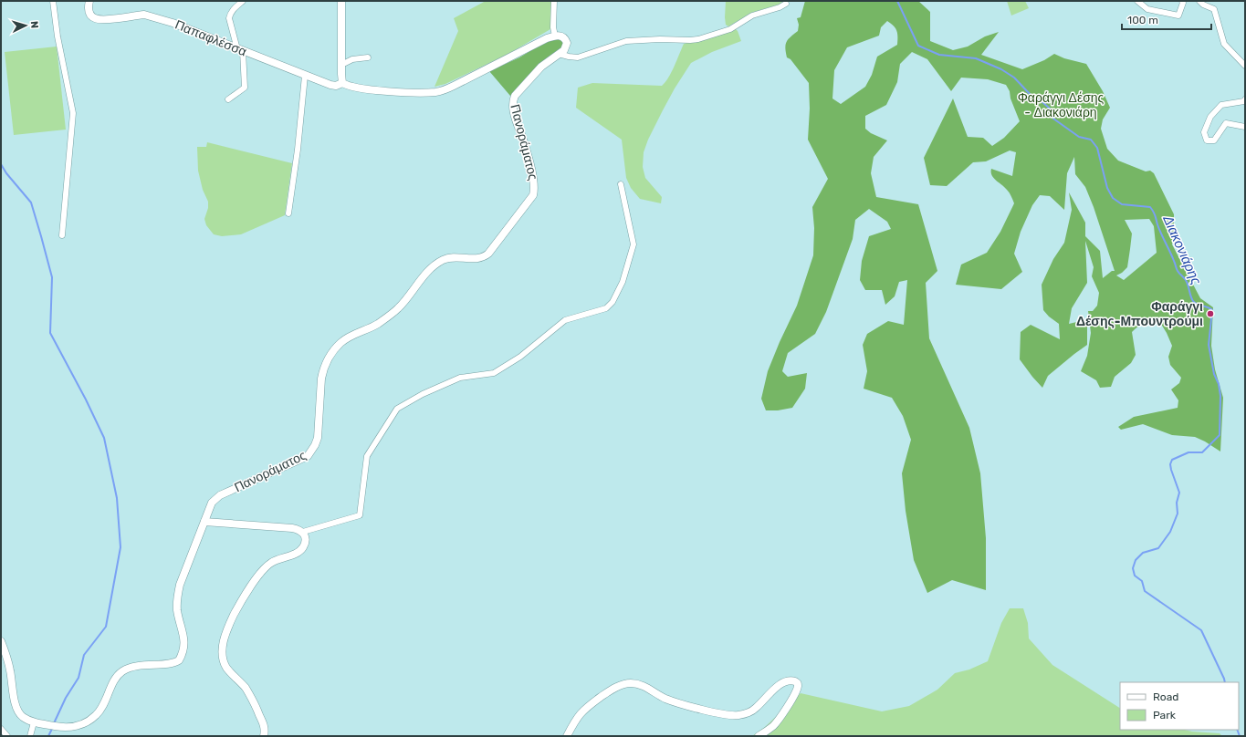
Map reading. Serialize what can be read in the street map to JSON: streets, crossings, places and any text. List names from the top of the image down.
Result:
{
  "streets": {
    "main road": ["Παπαφλέσσα", "Πανοράματος"]
  },
  "water": ["Διακονιάρης"],
  "parks": ["Φαράγγι Δέσης - Διακονιάρη"],
  "places": ["Φαράγγι Δέσης-Μπουντρούμι"],
  "legend": ["Road", "Park"],
  "scale_bar": "100 m",
  "north": "right"
}
